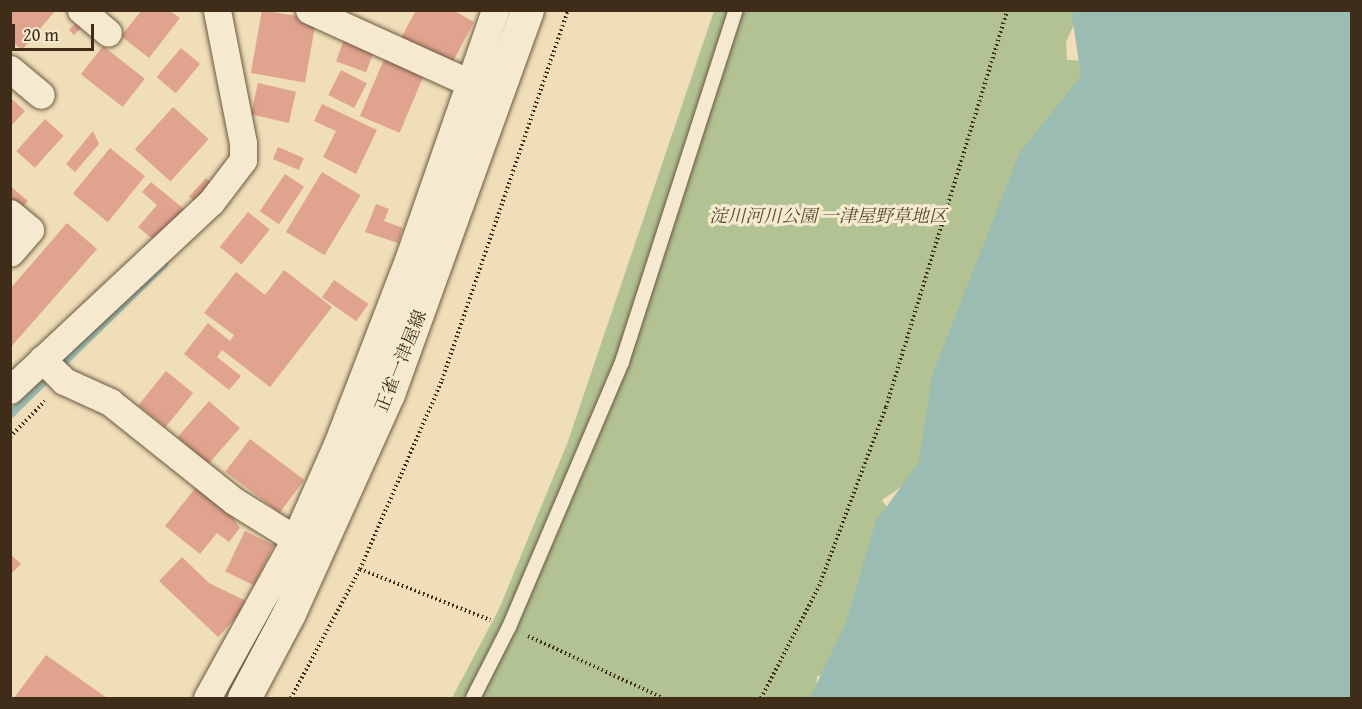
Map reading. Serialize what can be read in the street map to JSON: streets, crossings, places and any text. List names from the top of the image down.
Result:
{
  "streets": {
    "main road": ["正雀一津屋線"]
  },
  "parks": ["淀川河川公園 一津屋野草地区"],
  "scale_bar": "20 m"
}
